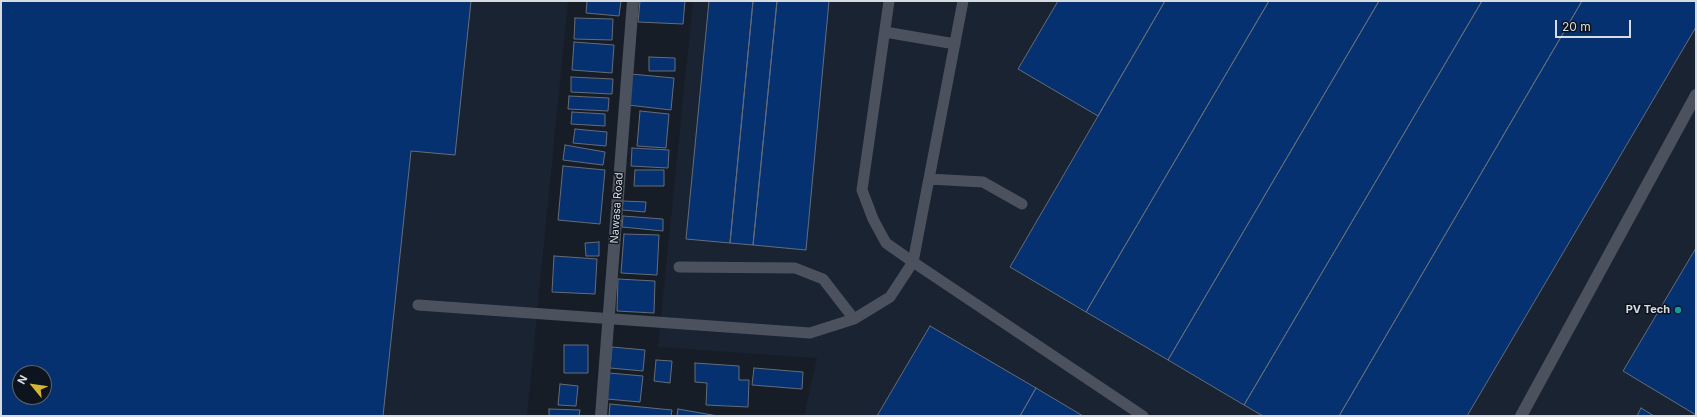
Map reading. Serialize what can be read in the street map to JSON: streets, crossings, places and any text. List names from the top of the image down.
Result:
{
  "streets": {
    "street": ["Nawasa Road"]
  },
  "places": ["PV Tech"],
  "scale_bar": "20 m",
  "north": "top left"
}
